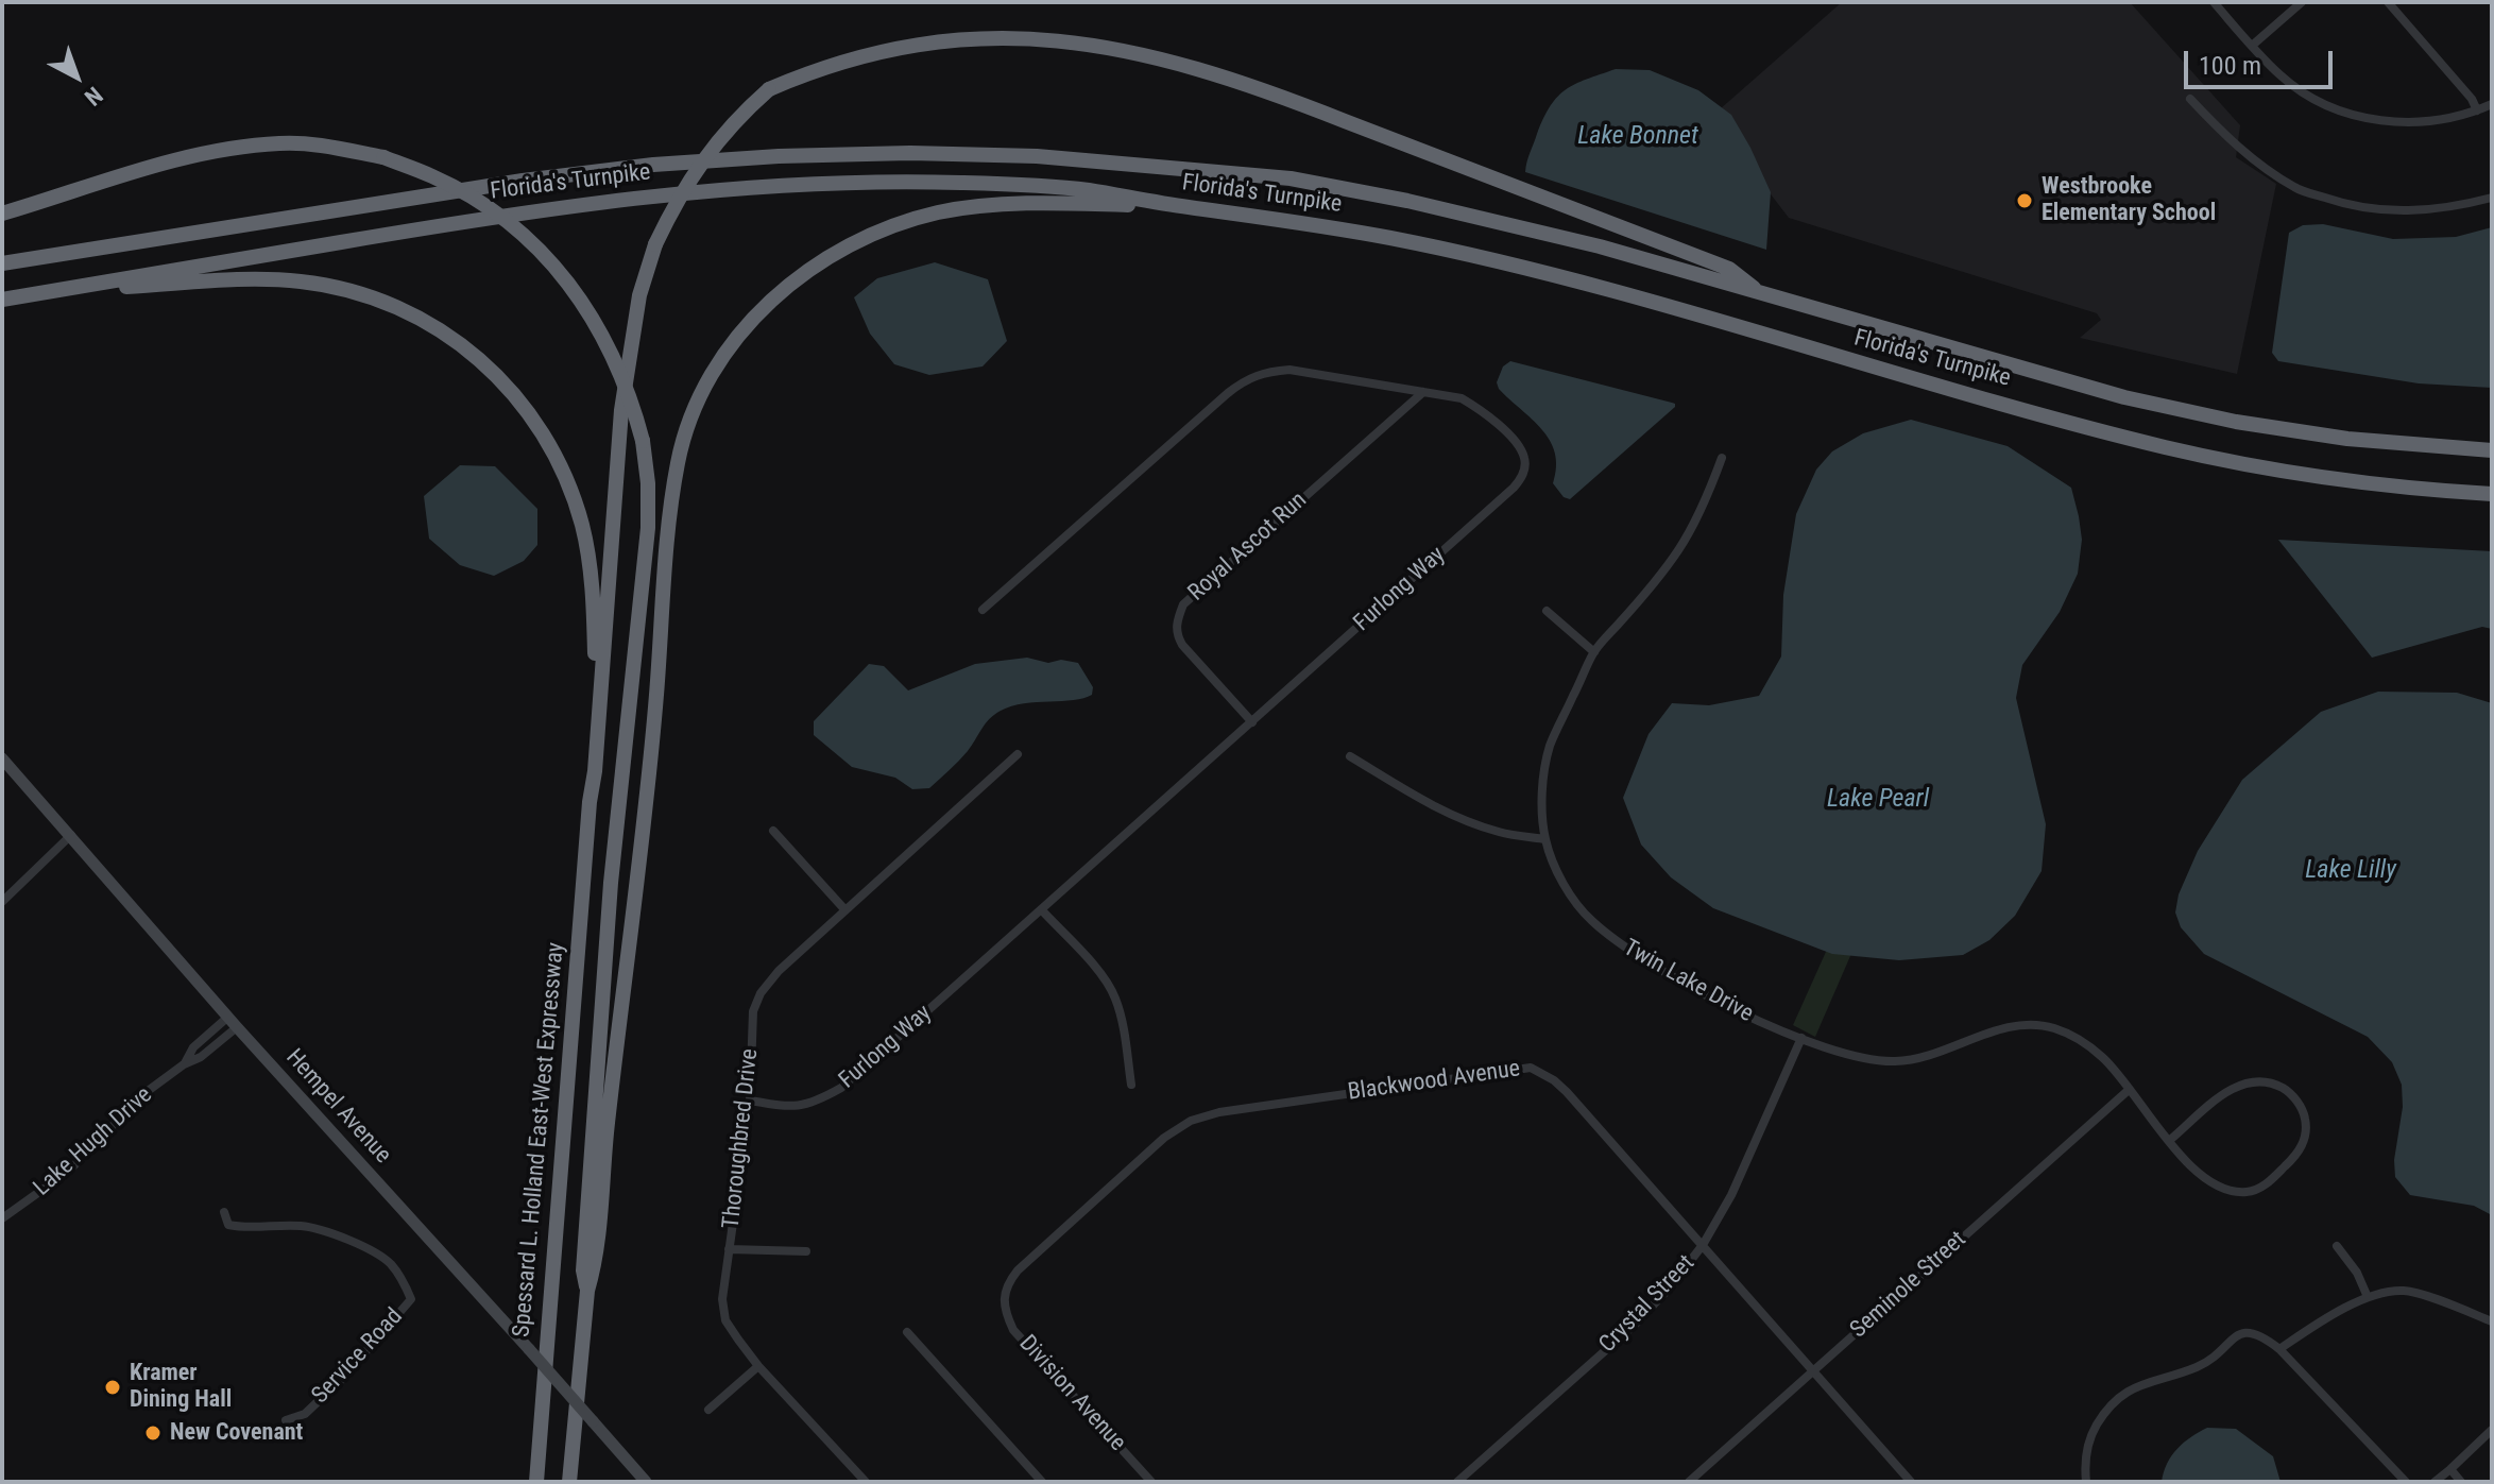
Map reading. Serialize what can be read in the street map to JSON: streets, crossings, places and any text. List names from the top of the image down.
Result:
{
  "streets": {
    "highway": ["Florida's Turnpike", "Spessard L. Holland East-West Expressway"],
    "street": [
      "Royal Ascot Run",
      "Furlong Way",
      "Twin Lake Drive",
      "Blackwood Avenue",
      "Hempel Avenue",
      "Thoroughbred Drive",
      "Lake Hugh Drive",
      "Seminole Street",
      "Crystal Street",
      "Service Road",
      "Division Avenue"
    ]
  },
  "crossings": [
    ["Royal Ascot Run", "Furlong Way"],
    ["Furlong Way", "Thoroughbred Drive"],
    ["Twin Lake Drive", "Seminole Street"],
    ["Twin Lake Drive", "Crystal Street"],
    ["Blackwood Avenue", "Seminole Street"],
    ["Blackwood Avenue", "Crystal Street"],
    ["Blackwood Avenue", "Division Avenue"],
    ["Hempel Avenue", "Lake Hugh Drive"]
  ],
  "water": ["Lake Bonnet", "Lake Pearl", "Lake Lilly"],
  "places": ["Westbrooke Elementary School", "Kramer Dining Hall", "New Covenant"],
  "scale_bar": "100 m",
  "north": "bottom right"
}
